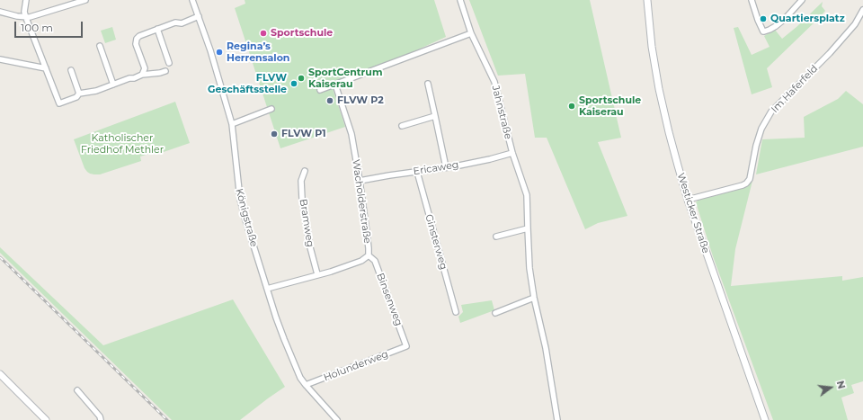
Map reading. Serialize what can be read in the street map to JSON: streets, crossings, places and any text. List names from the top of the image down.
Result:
{
  "streets": {
    "street": [
      "Im Haferfeld",
      "Jahnstraße",
      "Ericaweg",
      "Wacholderstraße",
      "Westicker Straße",
      "Königstraße",
      "Bramweg",
      "Ginsterweg",
      "Binsenweg",
      "Holunderweg"
    ]
  },
  "crossings": [
    ["Im Haferfeld", "Westicker Straße"],
    ["Jahnstraße", "Ericaweg"],
    ["Ericaweg", "Wacholderstraße"],
    ["Ericaweg", "Ginsterweg"],
    ["Wacholderstraße", "Königstraße"],
    ["Wacholderstraße", "Bramweg"],
    ["Wacholderstraße", "Binsenweg"],
    ["Königstraße", "Holunderweg"],
    ["Binsenweg", "Holunderweg"]
  ],
  "parks": ["Katholischer Friedhof Methler"],
  "places": [
    "Quartiersplatz",
    "Sportschule",
    "Regina’s Herrensalon",
    "SportCentrum Kaiserau",
    "FLVW Geschäftsstelle",
    "FLVW P2",
    "Sportschule Kaiserau",
    "FLVW P1"
  ],
  "scale_bar": "100 m",
  "north": "right"
}
